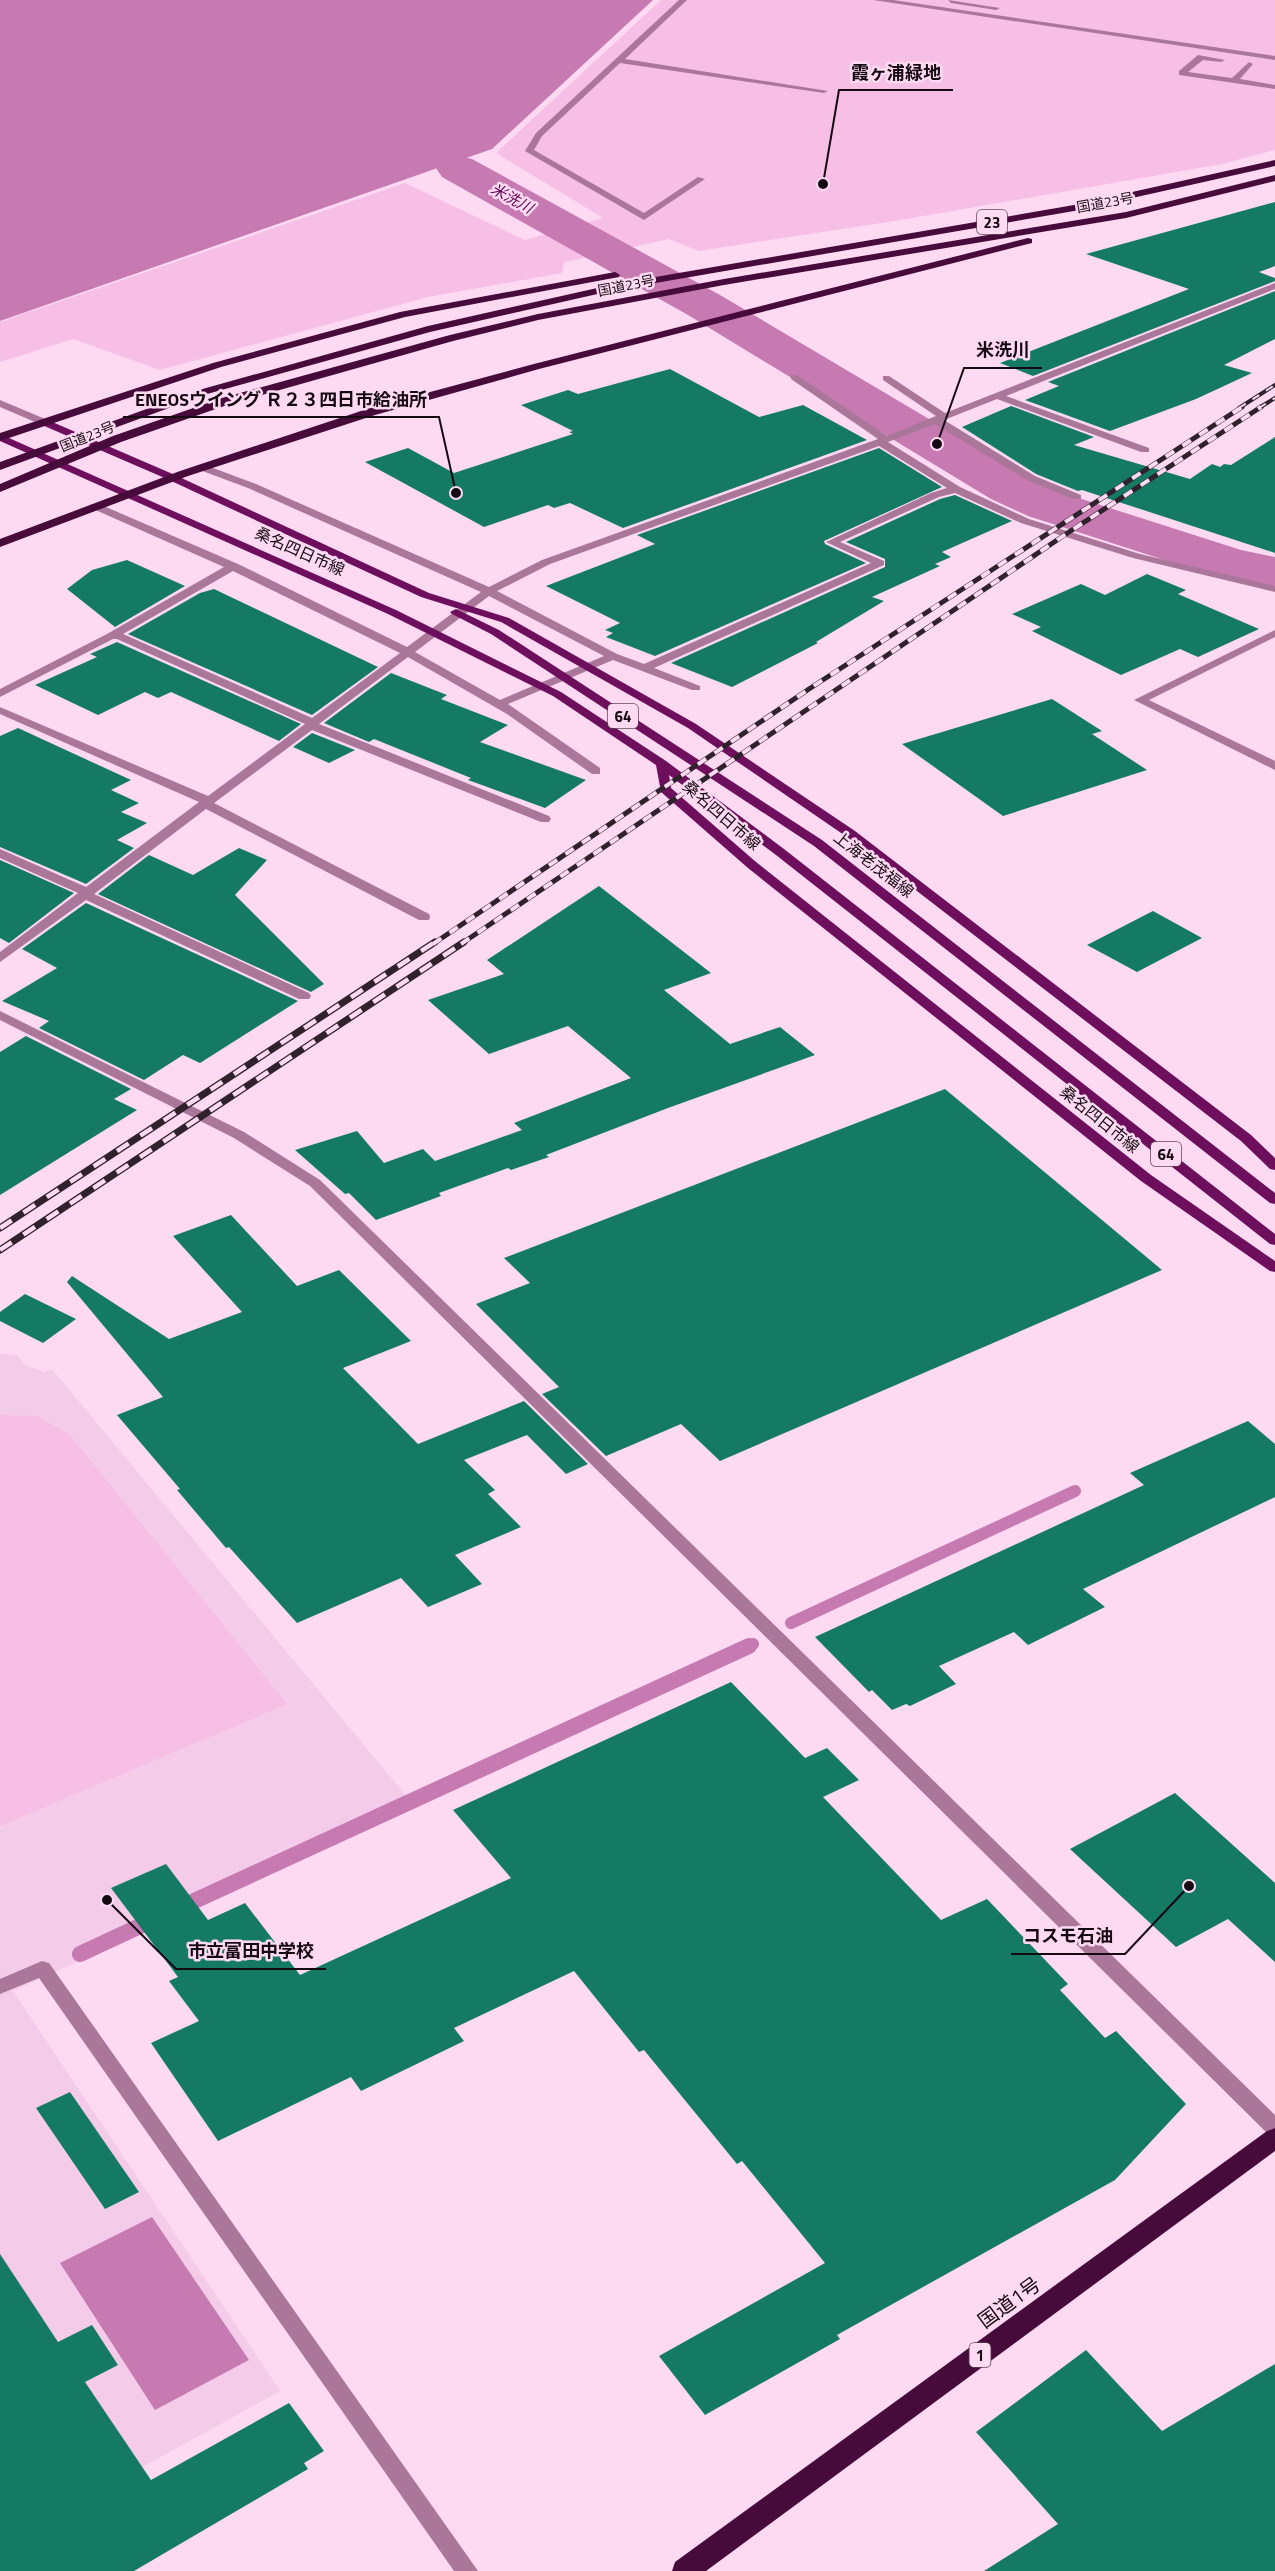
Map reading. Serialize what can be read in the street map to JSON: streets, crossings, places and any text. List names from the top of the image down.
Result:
{
  "streets": {
    "highway": [
      "国道23号",
      "23",
      "国道1号",
      "1"
    ],
    "main road": ["桑名四日市線", "64", "上海老茂福線"]
  },
  "crossings": [
    ["国道23号", "桑名四日市線"],
    ["桑名四日市線", "64"],
    ["桑名四日市線", "上海老茂福線"]
  ],
  "water": ["米洗川"],
  "places": [
    "霞ヶ浦緑地",
    "米洗川",
    "ENEOSウイング Ｒ２３四日市給油所",
    "コスモ石油",
    "市立富田中学校"
  ]
}
